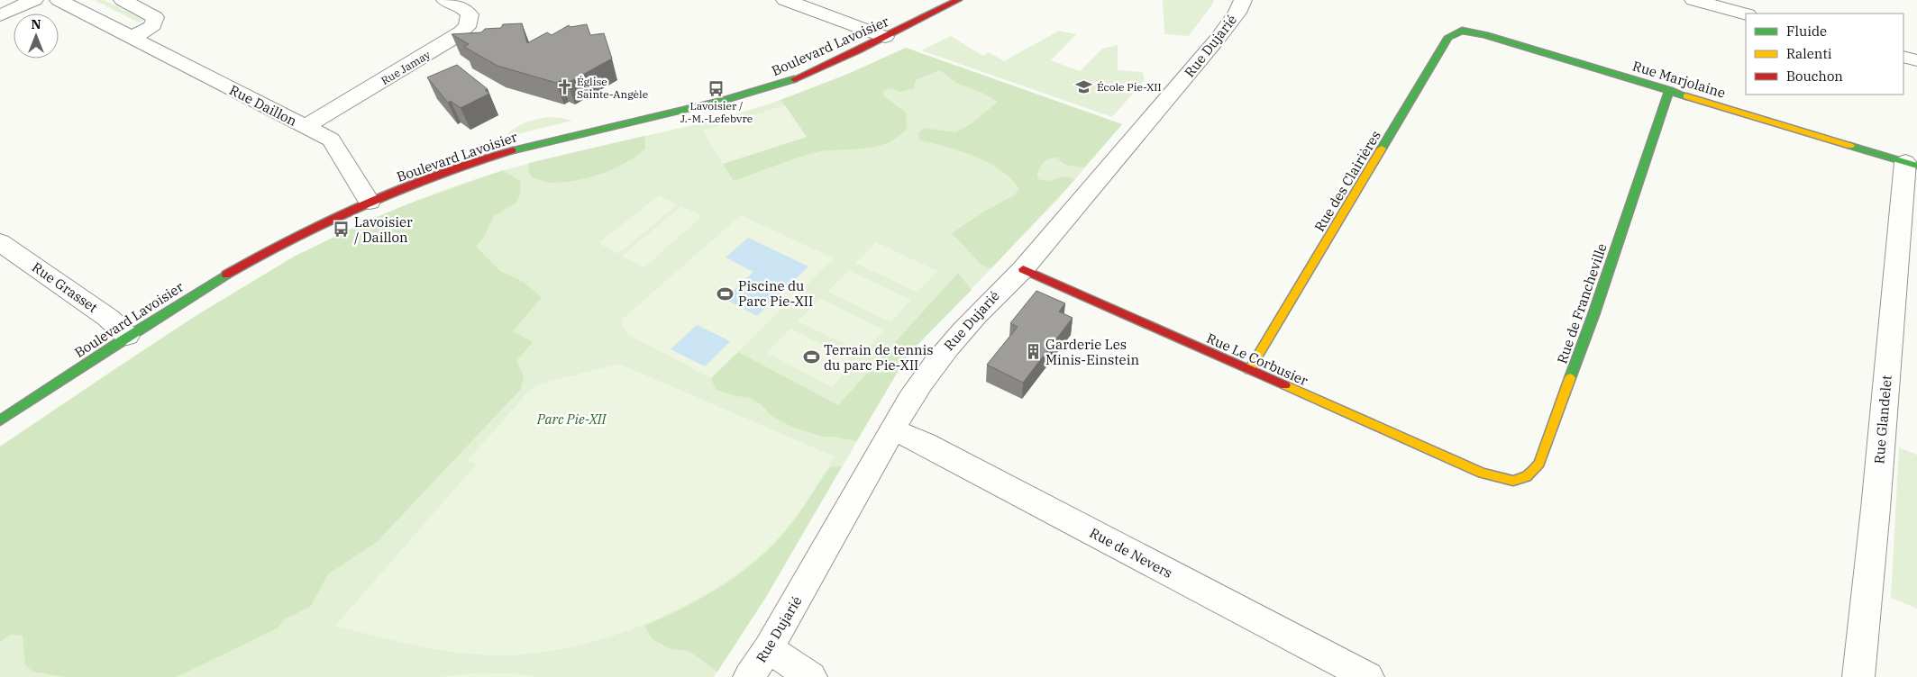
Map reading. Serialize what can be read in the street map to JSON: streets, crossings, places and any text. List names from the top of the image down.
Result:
{
  "streets": {
    "street": [
      "Boulevard Lavoisier",
      "Rue Dujarié",
      "Rue Jamay",
      "Rue Marjolaine",
      "Rue Daillon",
      "Rue des Clairières",
      "Rue Grasset",
      "Rue de Francheville",
      "Rue Le Corbusier",
      "Rue Glandelet",
      "Rue de Nevers"
    ]
  },
  "crossings": [
    ["Boulevard Lavoisier", "Rue Daillon"],
    ["Boulevard Lavoisier", "Rue Grasset"],
    ["Rue Dujarié", "Rue Le Corbusier"],
    ["Rue Dujarié", "Rue de Nevers"],
    ["Rue Jamay", "Rue Daillon"],
    ["Rue Marjolaine", "Rue des Clairières"],
    ["Rue Marjolaine", "Rue de Francheville"],
    ["Rue Marjolaine", "Rue Glandelet"],
    ["Rue des Clairières", "Rue Le Corbusier"],
    ["Rue de Francheville", "Rue Le Corbusier"]
  ],
  "parks": ["Parc Pie-XII"],
  "places": {
    "school or university": ["École Pie-XII"],
    "church": ["Église Sainte-Angèle"],
    "bus stop": ["Lavoisier / J.-M.-Lefebvre", "Lavoisier / Daillon"],
    "sports": ["Piscine du Parc Pie-XII", "Terrain de tennis du parc Pie-XII"],
    "building": ["Garderie Les Minis-Einstein"]
  },
  "legend": ["Fluide", "Ralenti", "Bouchon"],
  "north": "top"
}
